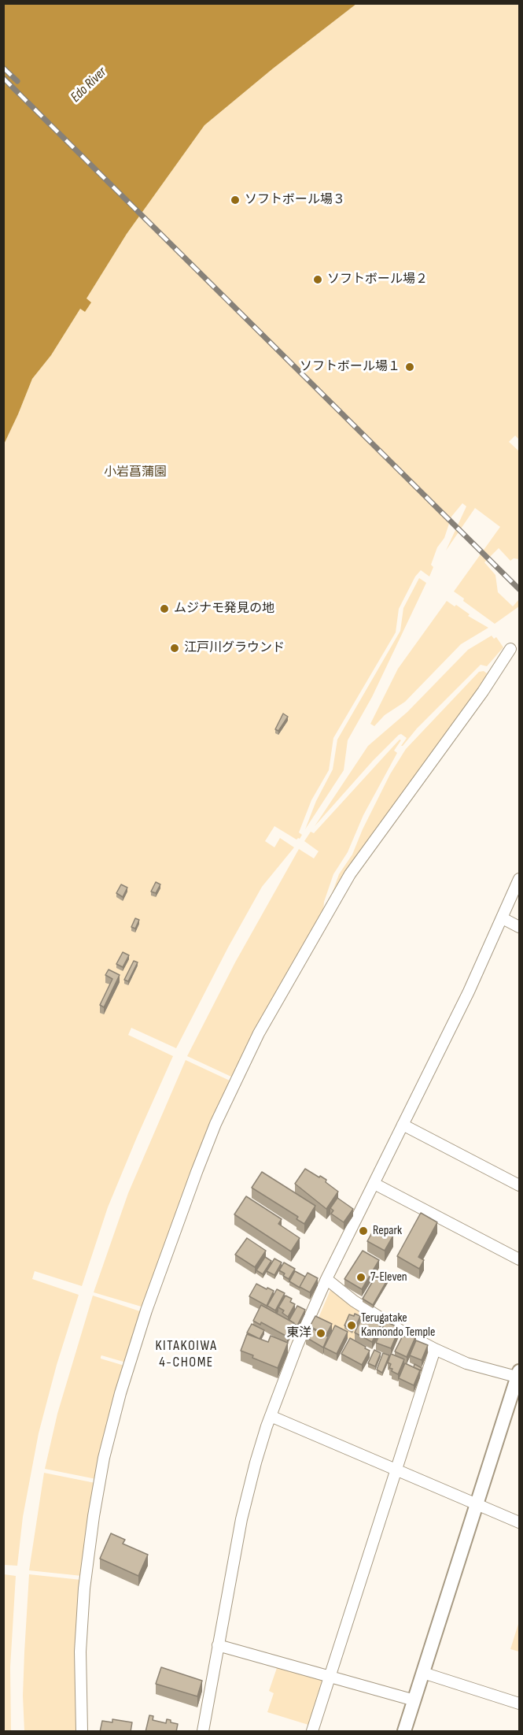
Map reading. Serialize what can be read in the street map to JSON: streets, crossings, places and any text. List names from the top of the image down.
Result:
{
  "districts": ["KITAKOIWA 4-CHOME"],
  "water": ["Edo River"],
  "parks": ["小岩菖蒲園"],
  "places": [
    "ソフトボール場３",
    "ソフトボール場２",
    "ソフトボール場１",
    "ムジナモ発見の地",
    "江戸川グラウンド",
    "Repark",
    "7-Eleven",
    "Terugatake Kannondo Temple",
    "東洋"
  ]
}
